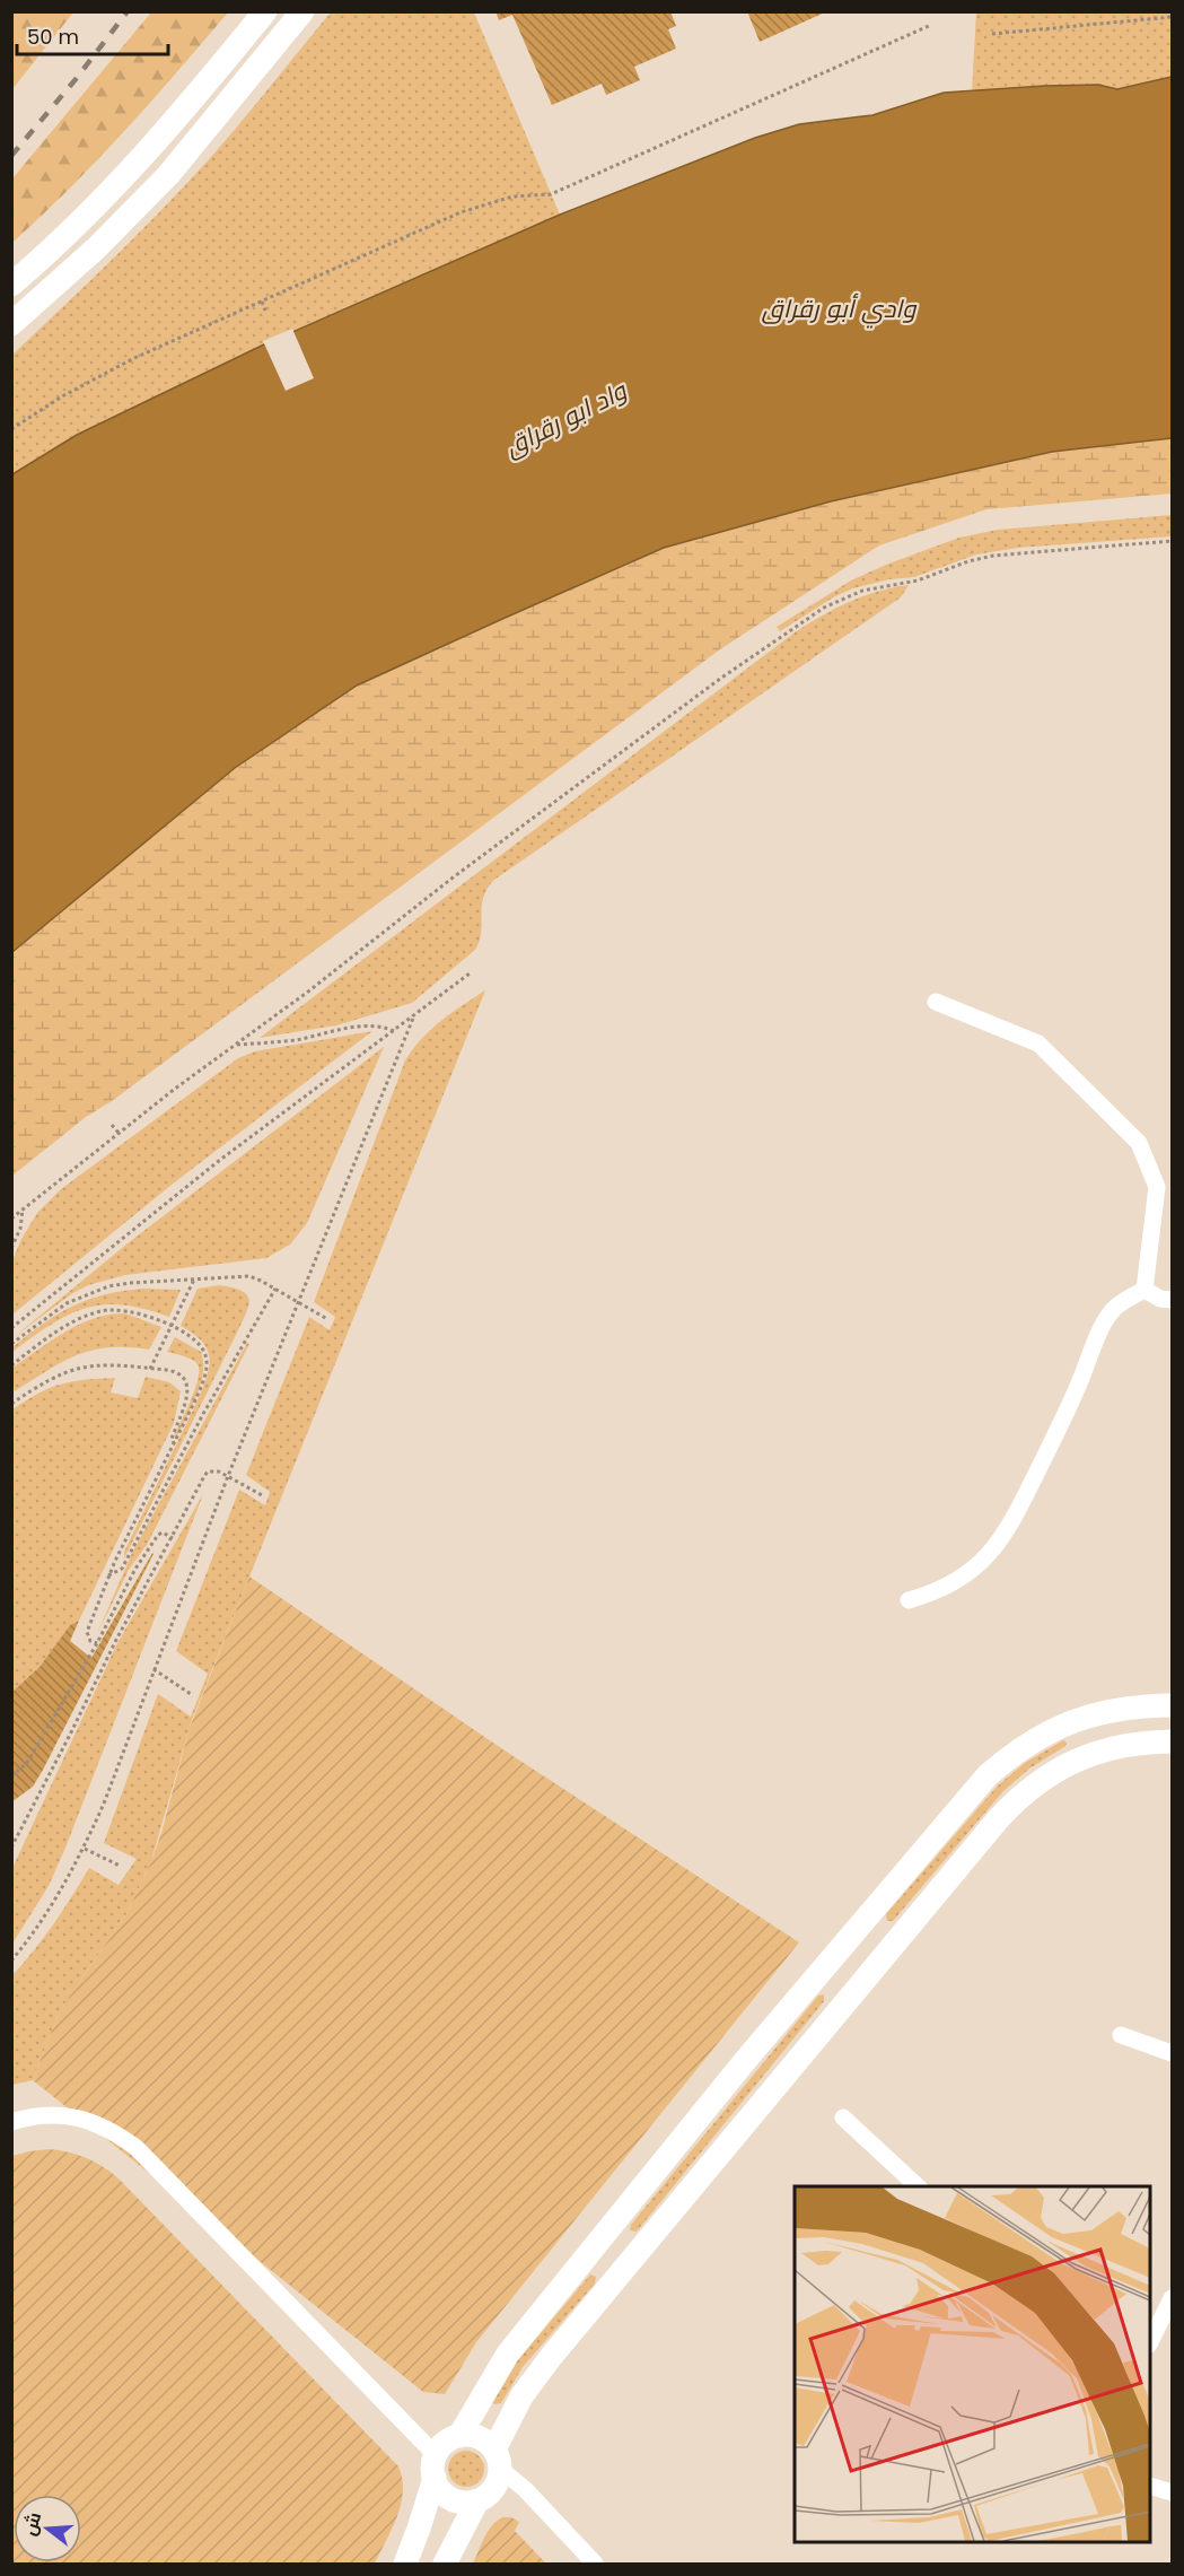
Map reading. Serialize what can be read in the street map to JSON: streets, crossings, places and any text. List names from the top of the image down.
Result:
{
  "water": ["وادي أبو رقراق", "واد ابو رقراق"],
  "scale_bar": "50 m",
  "north": "left"
}
